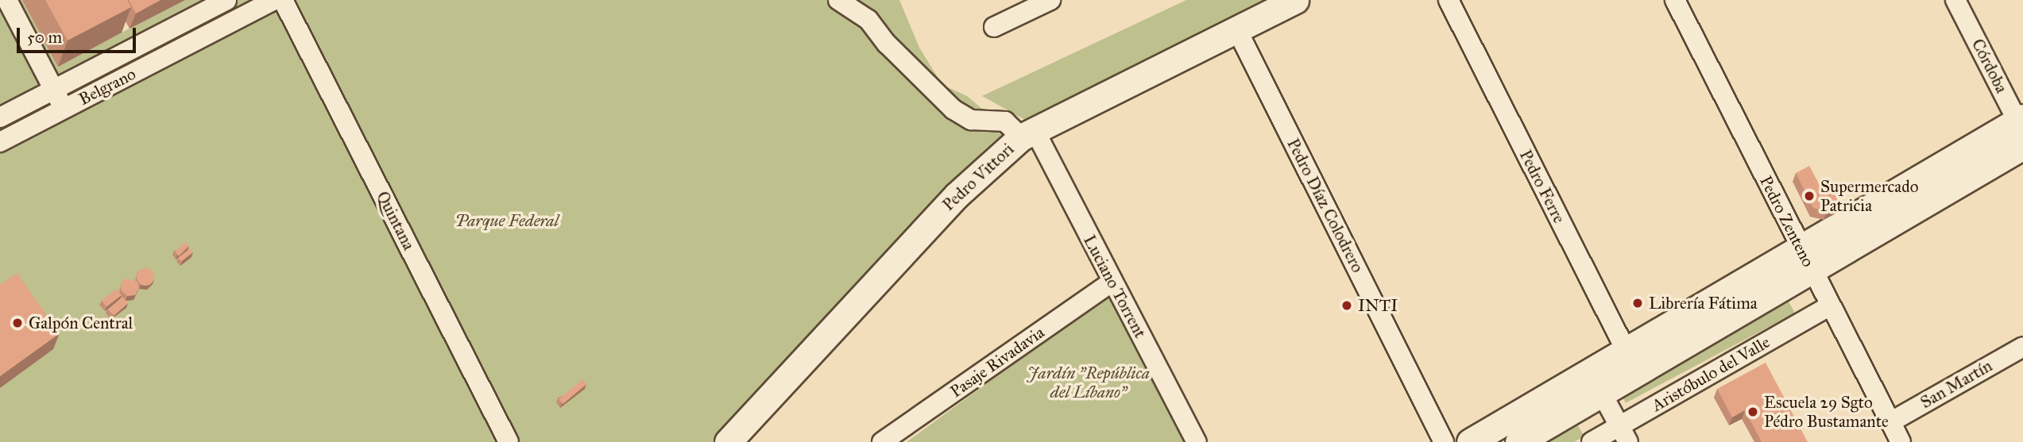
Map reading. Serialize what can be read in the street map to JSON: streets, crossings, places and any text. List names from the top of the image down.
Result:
{
  "streets": {
    "main road": ["Pedro Vittori"],
    "street": [
      "Córdoba",
      "Belgrano",
      "Pedro Ferre",
      "Pedro Díaz Colodrero",
      "Quintana",
      "Pedro Zenteno",
      "Luciano Torrent",
      "Pasaje Rivadavia",
      "Aristóbulo del Valle",
      "San Martín"
    ]
  },
  "crossings": [
    ["Pedro Vittori", "Pedro Díaz Colodrero"],
    ["Pedro Vittori", "Luciano Torrent"],
    ["Pedro Zenteno", "Aristóbulo del Valle"],
    ["Pedro Zenteno", "San Martín"],
    ["Luciano Torrent", "Pasaje Rivadavia"]
  ],
  "parks": ["Parque Federal", "Jardín \"República del Líbano\""],
  "places": [
    "Supermercado Patricia",
    "Librería Fátima",
    "INTI",
    "Galpón Central",
    "Escuela 29 Sgto Pédro Bustamante"
  ],
  "scale_bar": "50 m"
}
